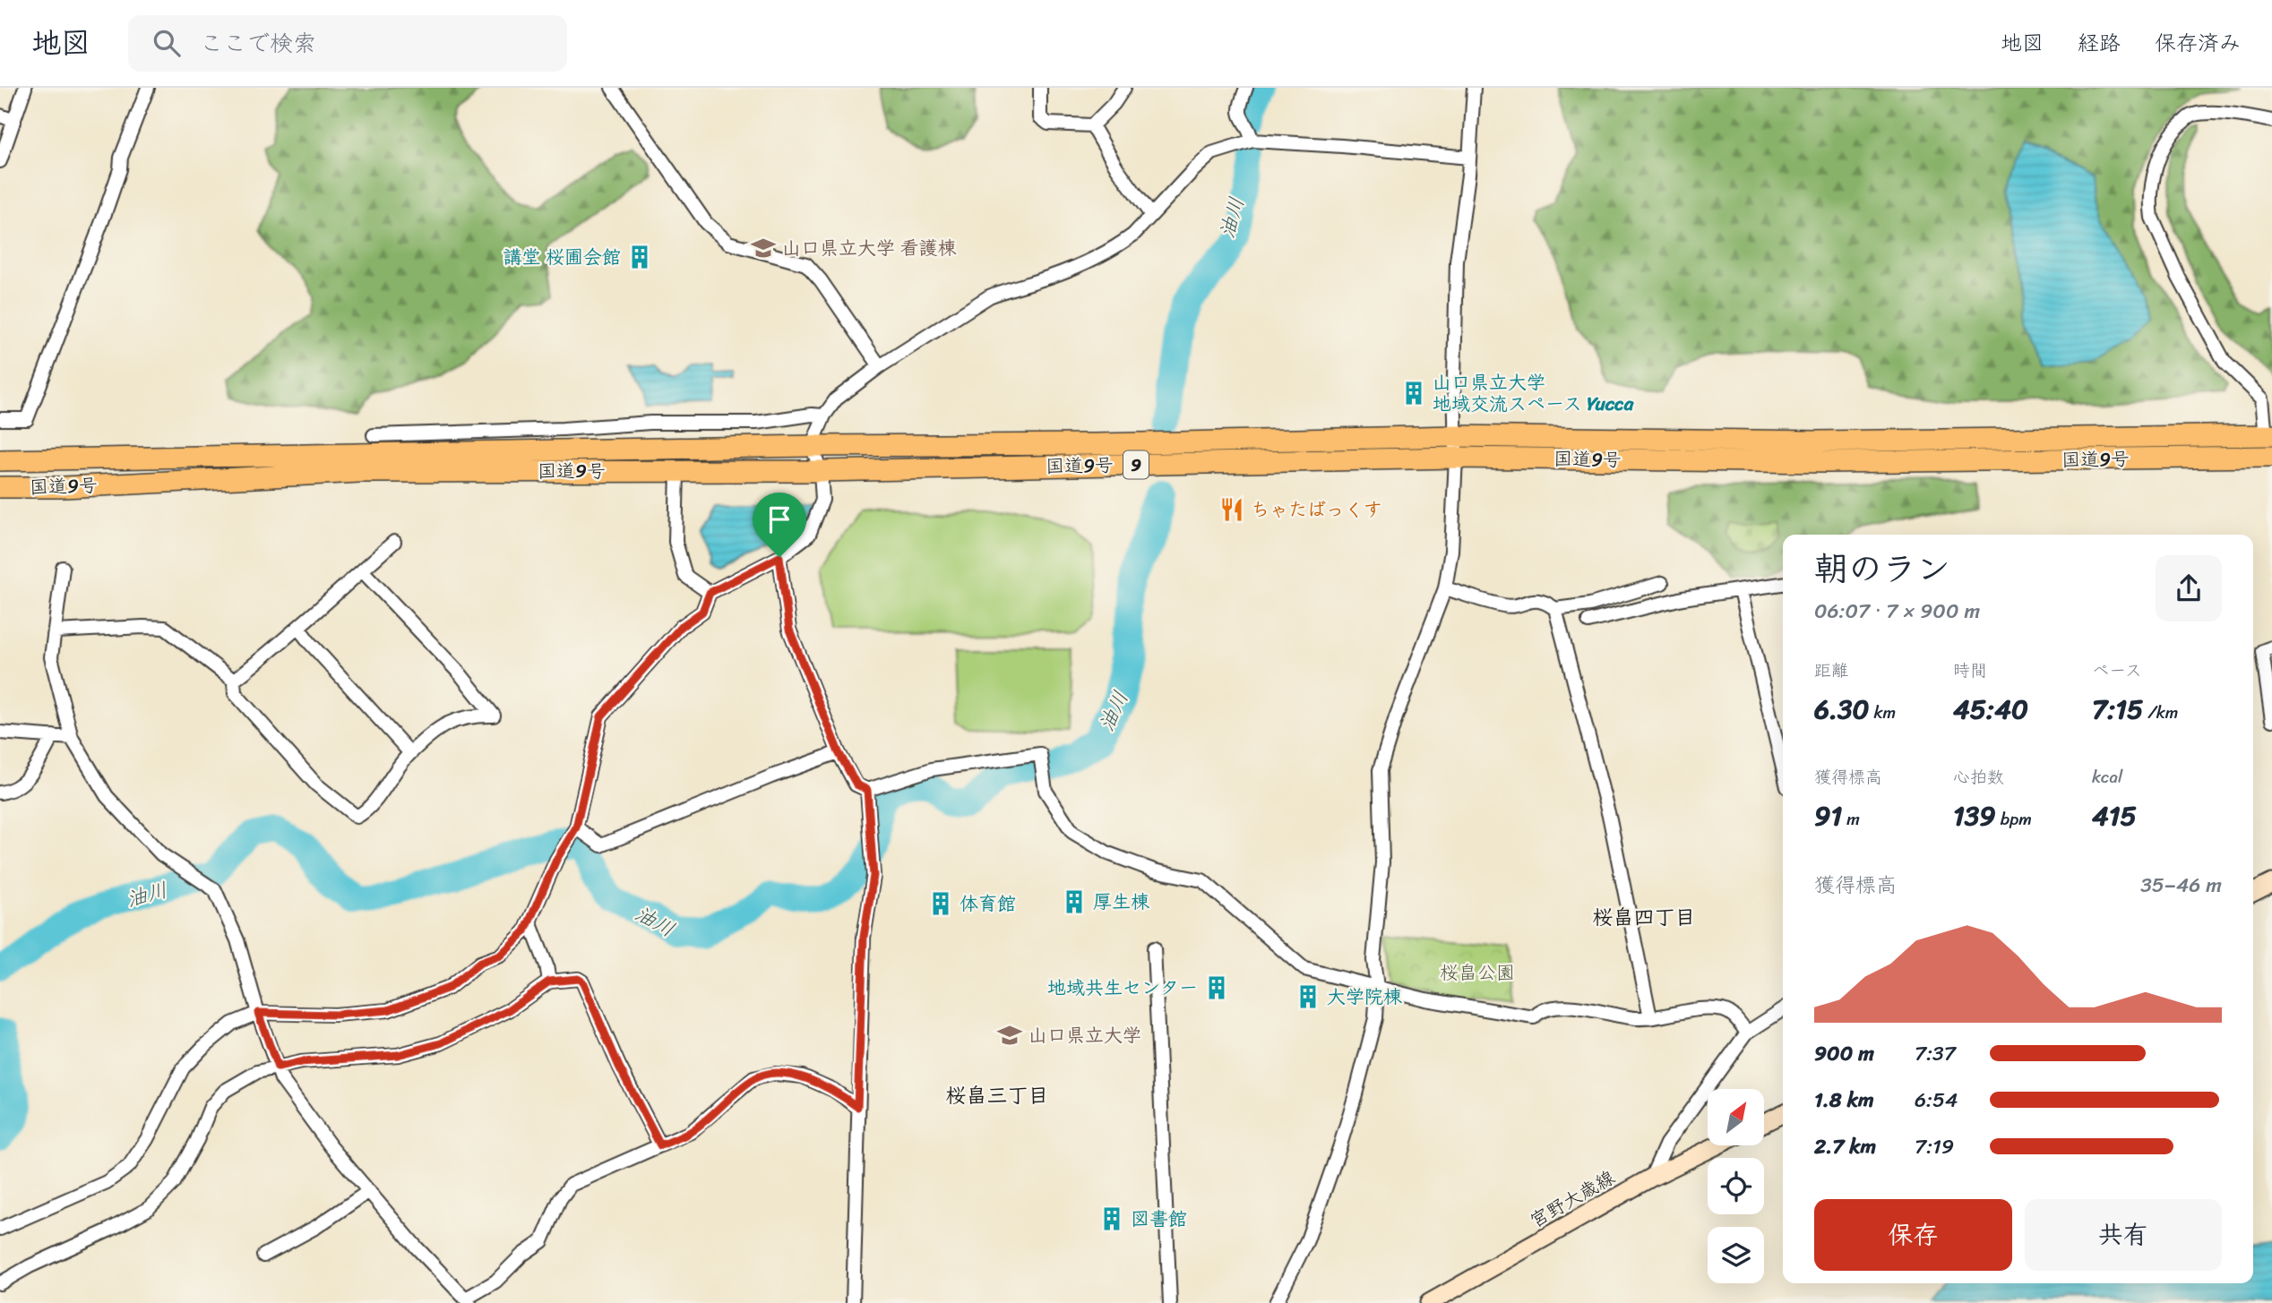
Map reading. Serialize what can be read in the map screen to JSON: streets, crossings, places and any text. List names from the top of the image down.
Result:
{
  "streets": {
    "highway": ["国道9号", "9"],
    "main road": ["宮野大歳線"]
  },
  "districts": ["桜畠四丁目", "桜畠三丁目"],
  "water": ["油川"],
  "parks": ["桜畠公園"],
  "places": {
    "school or university": ["山口県立大学 看護棟", "山口県立大学"],
    "building": [
      "講堂 桜圃会館",
      "山口県立大学 地域交流スペース Yucca",
      "厚生棟",
      "体育館",
      "地域共生センター",
      "大学院棟",
      "図書館"
    ],
    "restaurant": ["ちゃたばっくす"]
  },
  "north": "top right",
  "page": {
    "header": "地図",
    "search": "ここで検索",
    "nav": ["地図", "経路", "保存済み"],
    "heading": ["朝のラン", "06:07 · 7 × 900 m"],
    "stats": [
      ["距離", "6.30 km"],
      ["時間", "45:40"],
      ["ペース", "7:15 /km"],
      ["獲得標高", "91 m"],
      ["心拍数", "139 bpm"],
      ["kcal", "415"]
    ],
    "chart": ["獲得標高", "35–46 m"],
    "list": [
      {
        "name": "900 m",
        "note": "7:37"
      },
      {
        "name": "1.8 km",
        "note": "6:54"
      },
      {
        "name": "2.7 km",
        "note": "7:19"
      }
    ],
    "buttons": ["保存", "共有"]
  }
}
